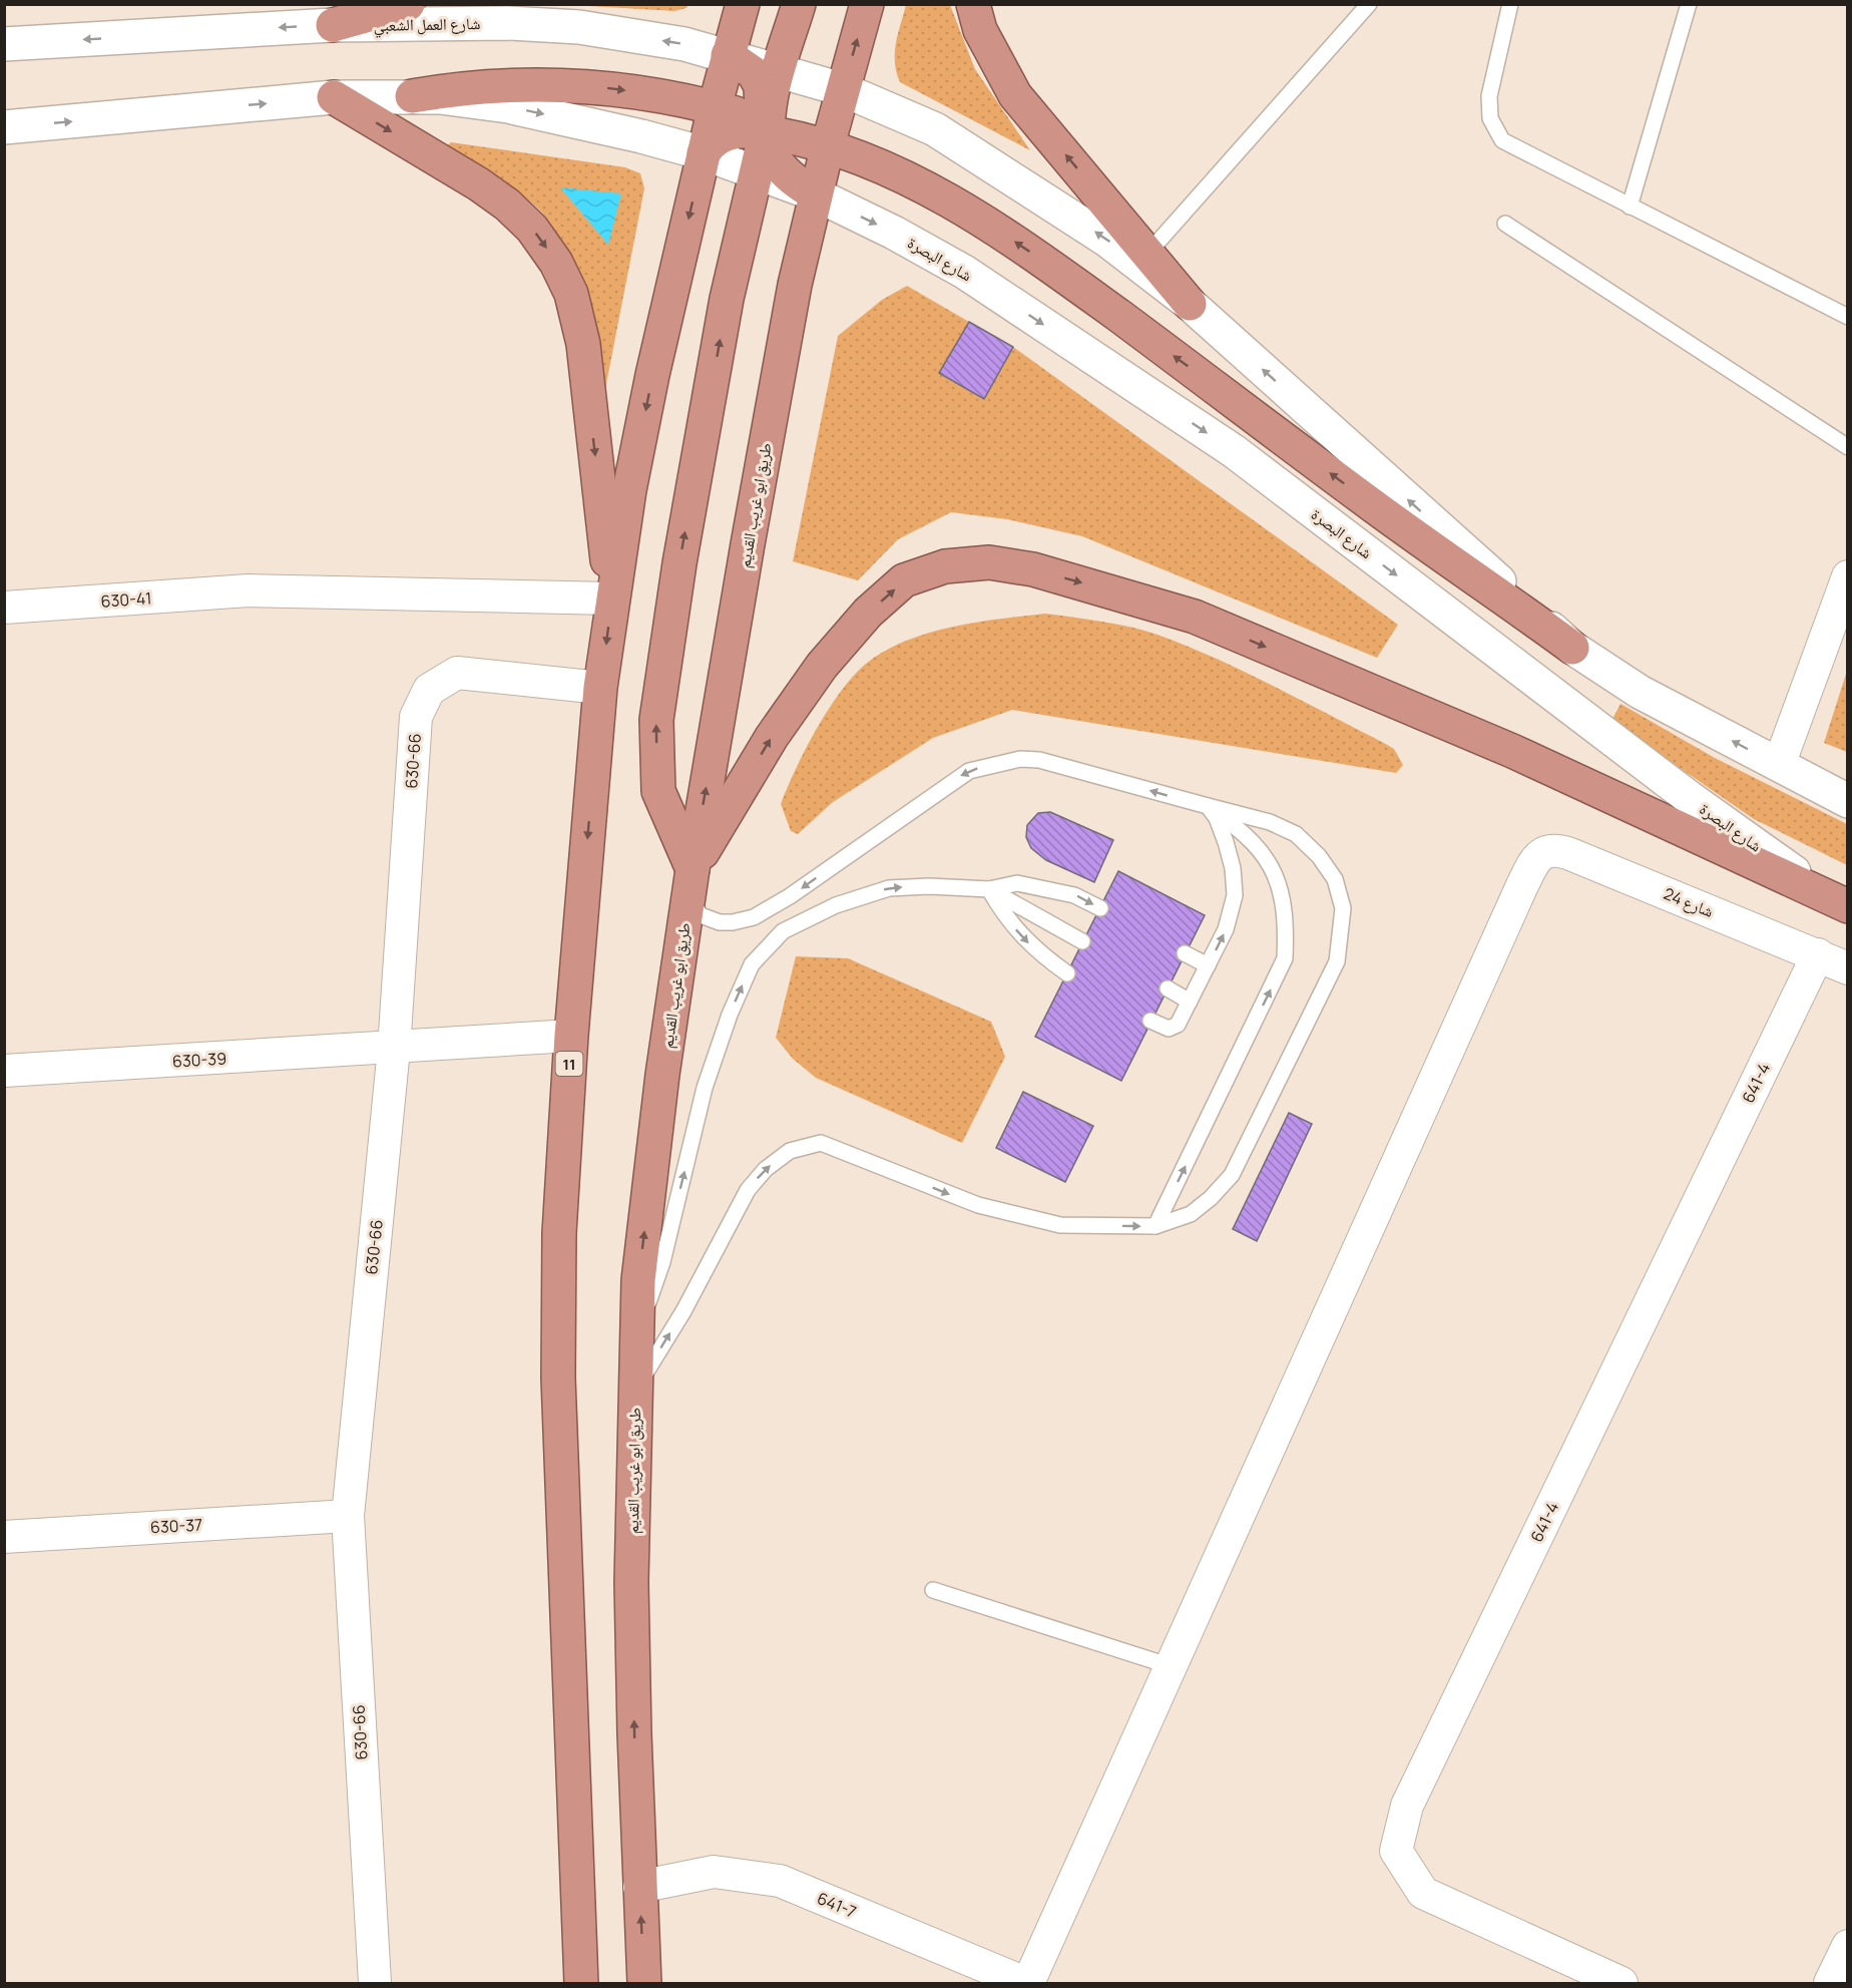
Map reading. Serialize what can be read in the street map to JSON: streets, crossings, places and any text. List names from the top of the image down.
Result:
{
  "streets": {
    "highway": ["طريق ابو غريب القديم", "11"],
    "main road": ["شارع العمل الشعبي", "شارع البصرة"],
    "street": [
      "630-41",
      "630-66",
      "شارع 24",
      "630-39",
      "641-4",
      "630-37",
      "641-7"
    ]
  },
  "crossings": [
    ["شارع العمل الشعبي", "طريق ابو غريب القديم"],
    ["شارع العمل الشعبي", "11"],
    ["شارع البصرة", "طريق ابو غريب القديم"],
    ["طريق ابو غريب القديم", "641-7"],
    ["630-41", "11"],
    ["630-66", "630-39"],
    ["630-66", "11"],
    ["630-66", "630-37"],
    ["شارع 24", "641-4"],
    ["630-39", "11"]
  ]
}
